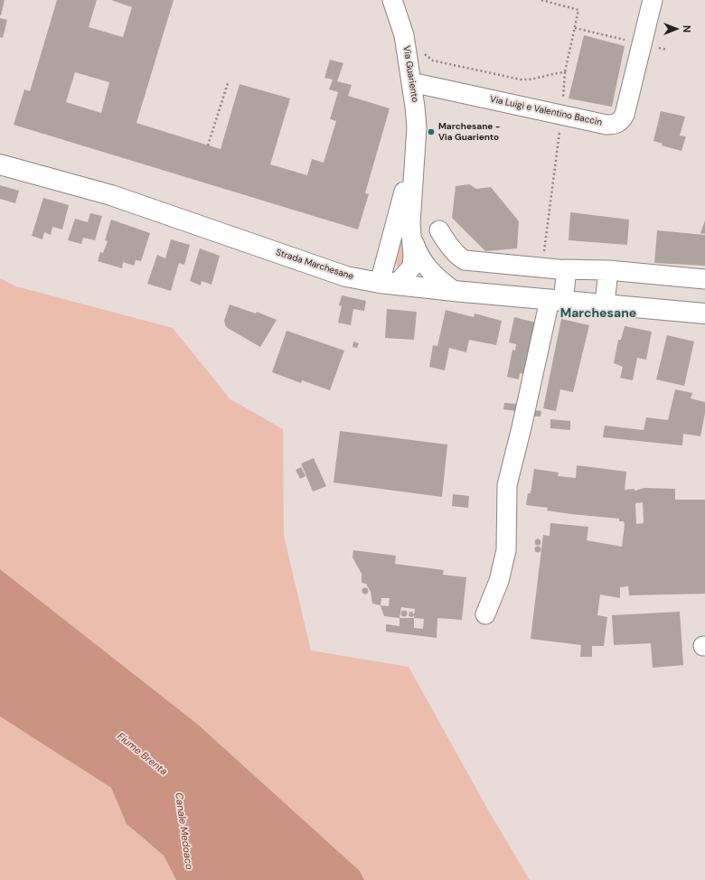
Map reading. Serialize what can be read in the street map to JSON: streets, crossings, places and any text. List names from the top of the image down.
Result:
{
  "streets": {
    "main road": ["Strada Marchesane"],
    "street": ["Via Guariento", "Via Luigi e Valentino Baccin"]
  },
  "crossings": [
    ["Via Guariento", "Via Luigi e Valentino Baccin"],
    ["Via Guariento", "Strada Marchesane"]
  ],
  "districts": ["Marchesane"],
  "water": ["Fiume Brenta", "Canale Medoaco"],
  "places": ["Marchesane - Via Guariento"],
  "north": "right"
}
